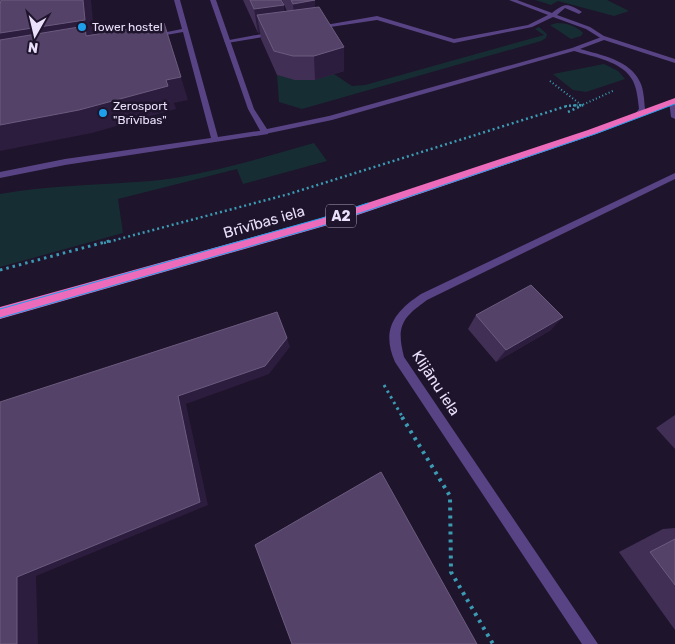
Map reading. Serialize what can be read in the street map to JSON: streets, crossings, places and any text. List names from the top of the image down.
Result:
{
  "streets": {
    "highway": ["A2", "Brīvības iela"],
    "street": ["Klijānu iela"]
  },
  "places": ["Tower hostel", "Zerosport \"Brīvības\""],
  "north": "bottom"
}
